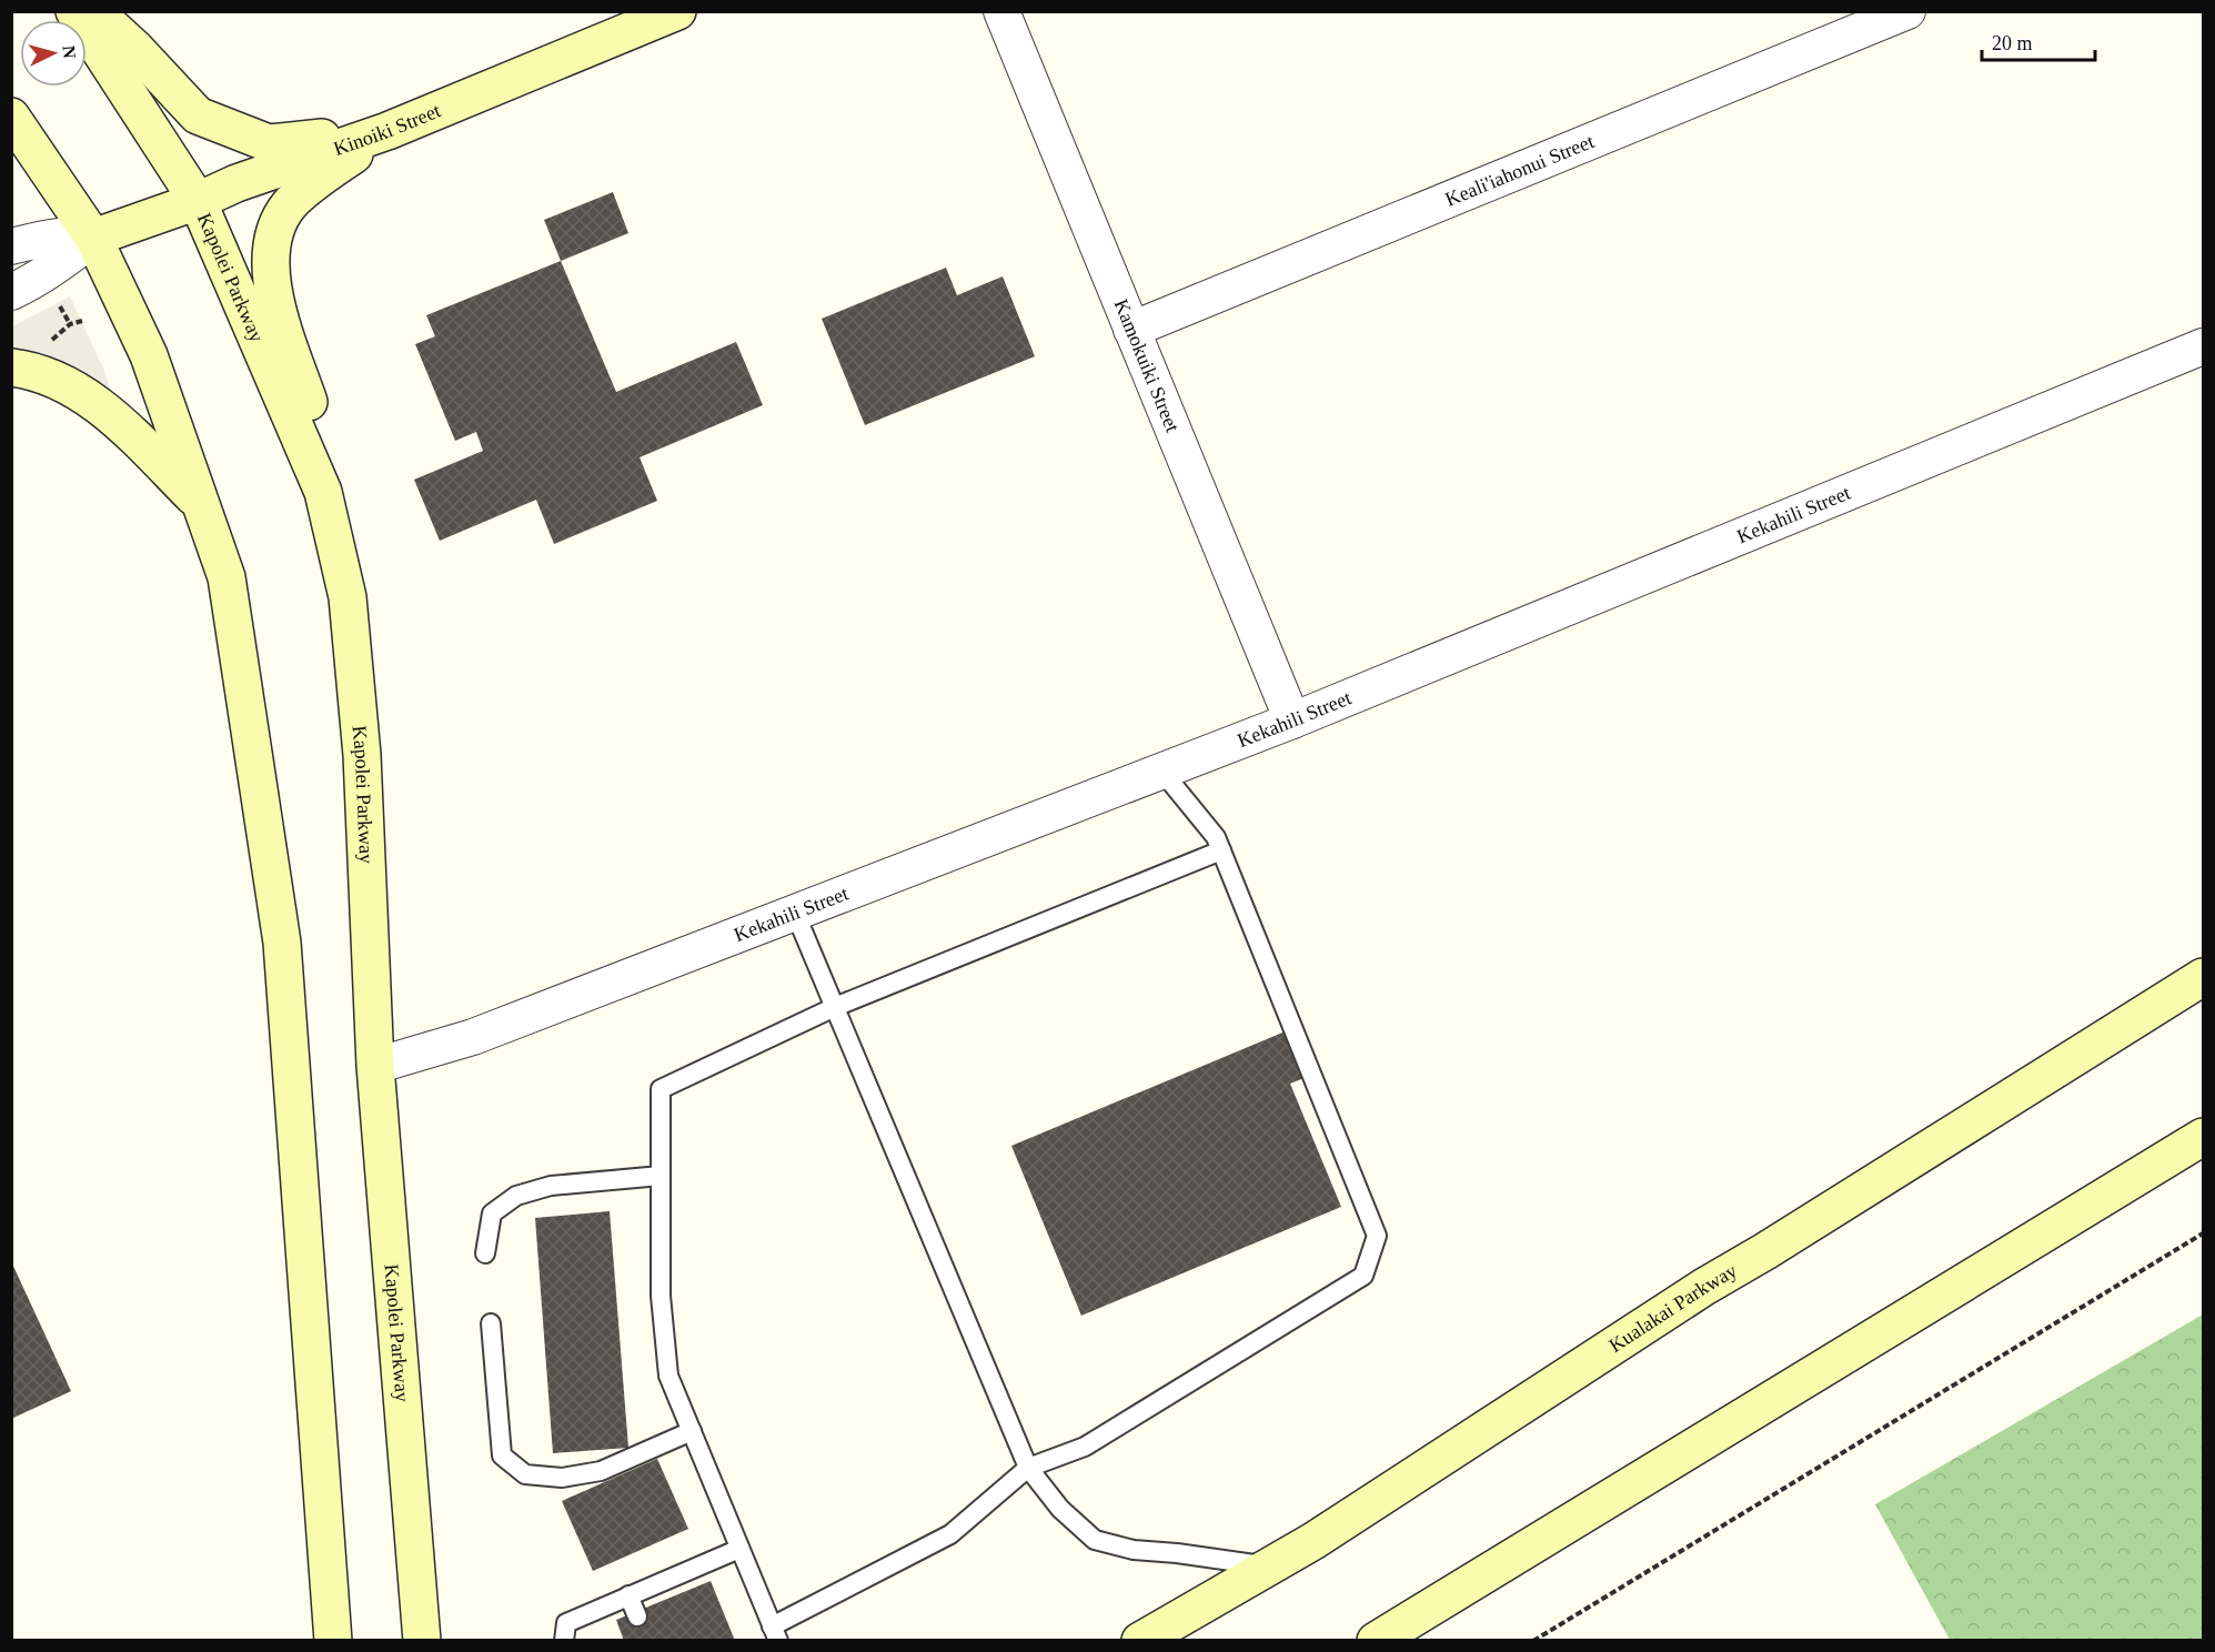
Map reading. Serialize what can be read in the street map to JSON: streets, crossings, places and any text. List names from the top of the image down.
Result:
{
  "streets": {
    "main road": ["Kinoiki Street", "Kapolei Parkway", "Kualakai Parkway"],
    "street": ["Keali'iahonui Street", "Kamokuiki Street", "Kekahili Street"]
  },
  "crossings": [
    ["Kinoiki Street", "Kapolei Parkway"],
    ["Keali'iahonui Street", "Kamokuiki Street"],
    ["Kapolei Parkway", "Kekahili Street"],
    ["Kamokuiki Street", "Kekahili Street"]
  ],
  "scale_bar": "20 m",
  "north": "right"
}
